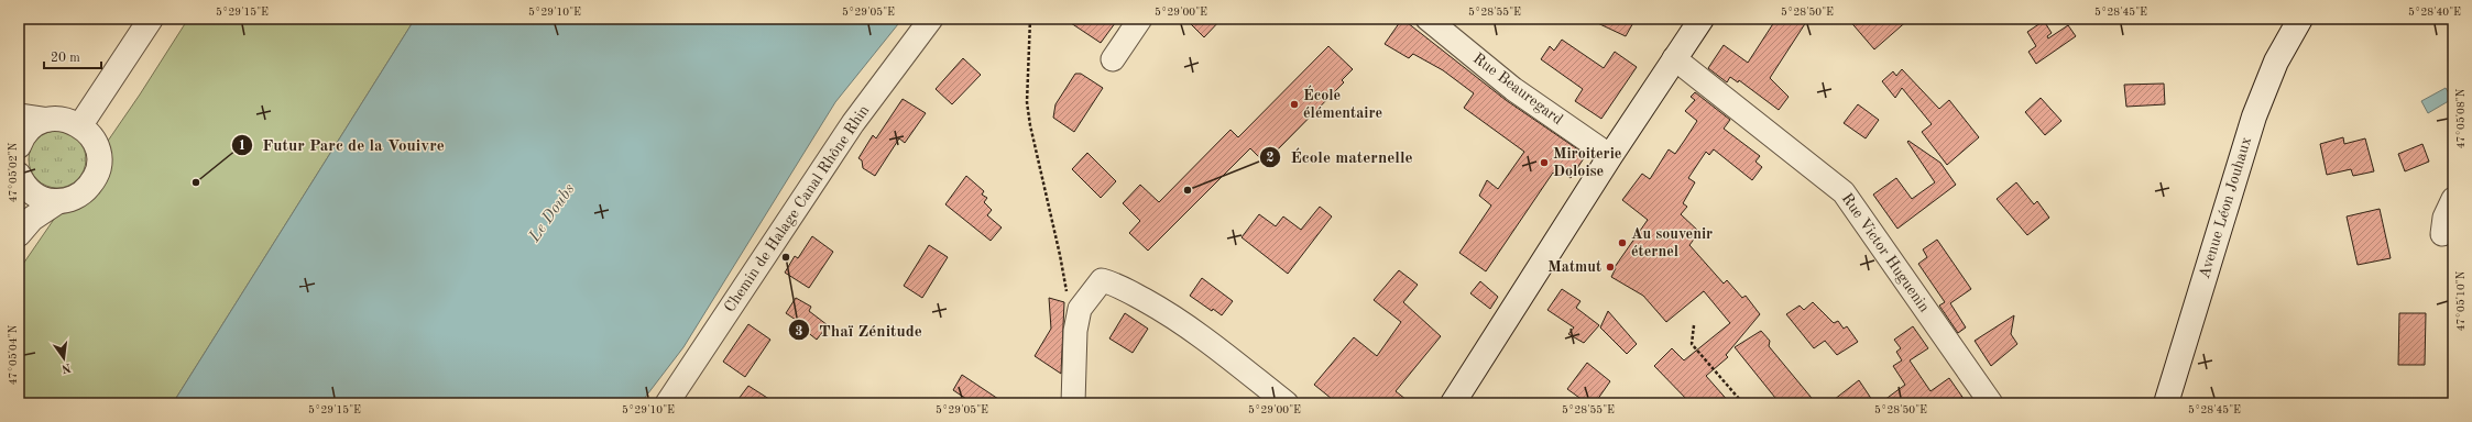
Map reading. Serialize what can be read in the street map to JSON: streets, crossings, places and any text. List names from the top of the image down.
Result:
{
  "streets": {
    "main road": ["Avenue Léon Jouhaux"],
    "street": ["Rue Beauregard", "Chemin de Halage Canal Rhône Rhin", "Rue Victor Huguenin"]
  },
  "water": ["Le Doubs"],
  "places": [
    "École élémentaire",
    "Miroiterie Doloise",
    "Futur Parc de la Vouivre",
    "École maternelle",
    "Au souvenir éternel",
    "Thaï Zénitude",
    "Matmut"
  ],
  "scale_bar": "20 m",
  "north": "bottom",
  "coordinates": [
    "5°29'15\"E",
    "5°29'10\"E",
    "5°29'05\"E",
    "5°29'00\"E",
    "5°28'55\"E",
    "5°28'50\"E",
    "5°28'45\"E",
    "5°28'40\"E",
    "47°05'08\"N",
    "47°05'02\"N",
    "47°05'10\"N",
    "47°05'04\"N"
  ]
}
